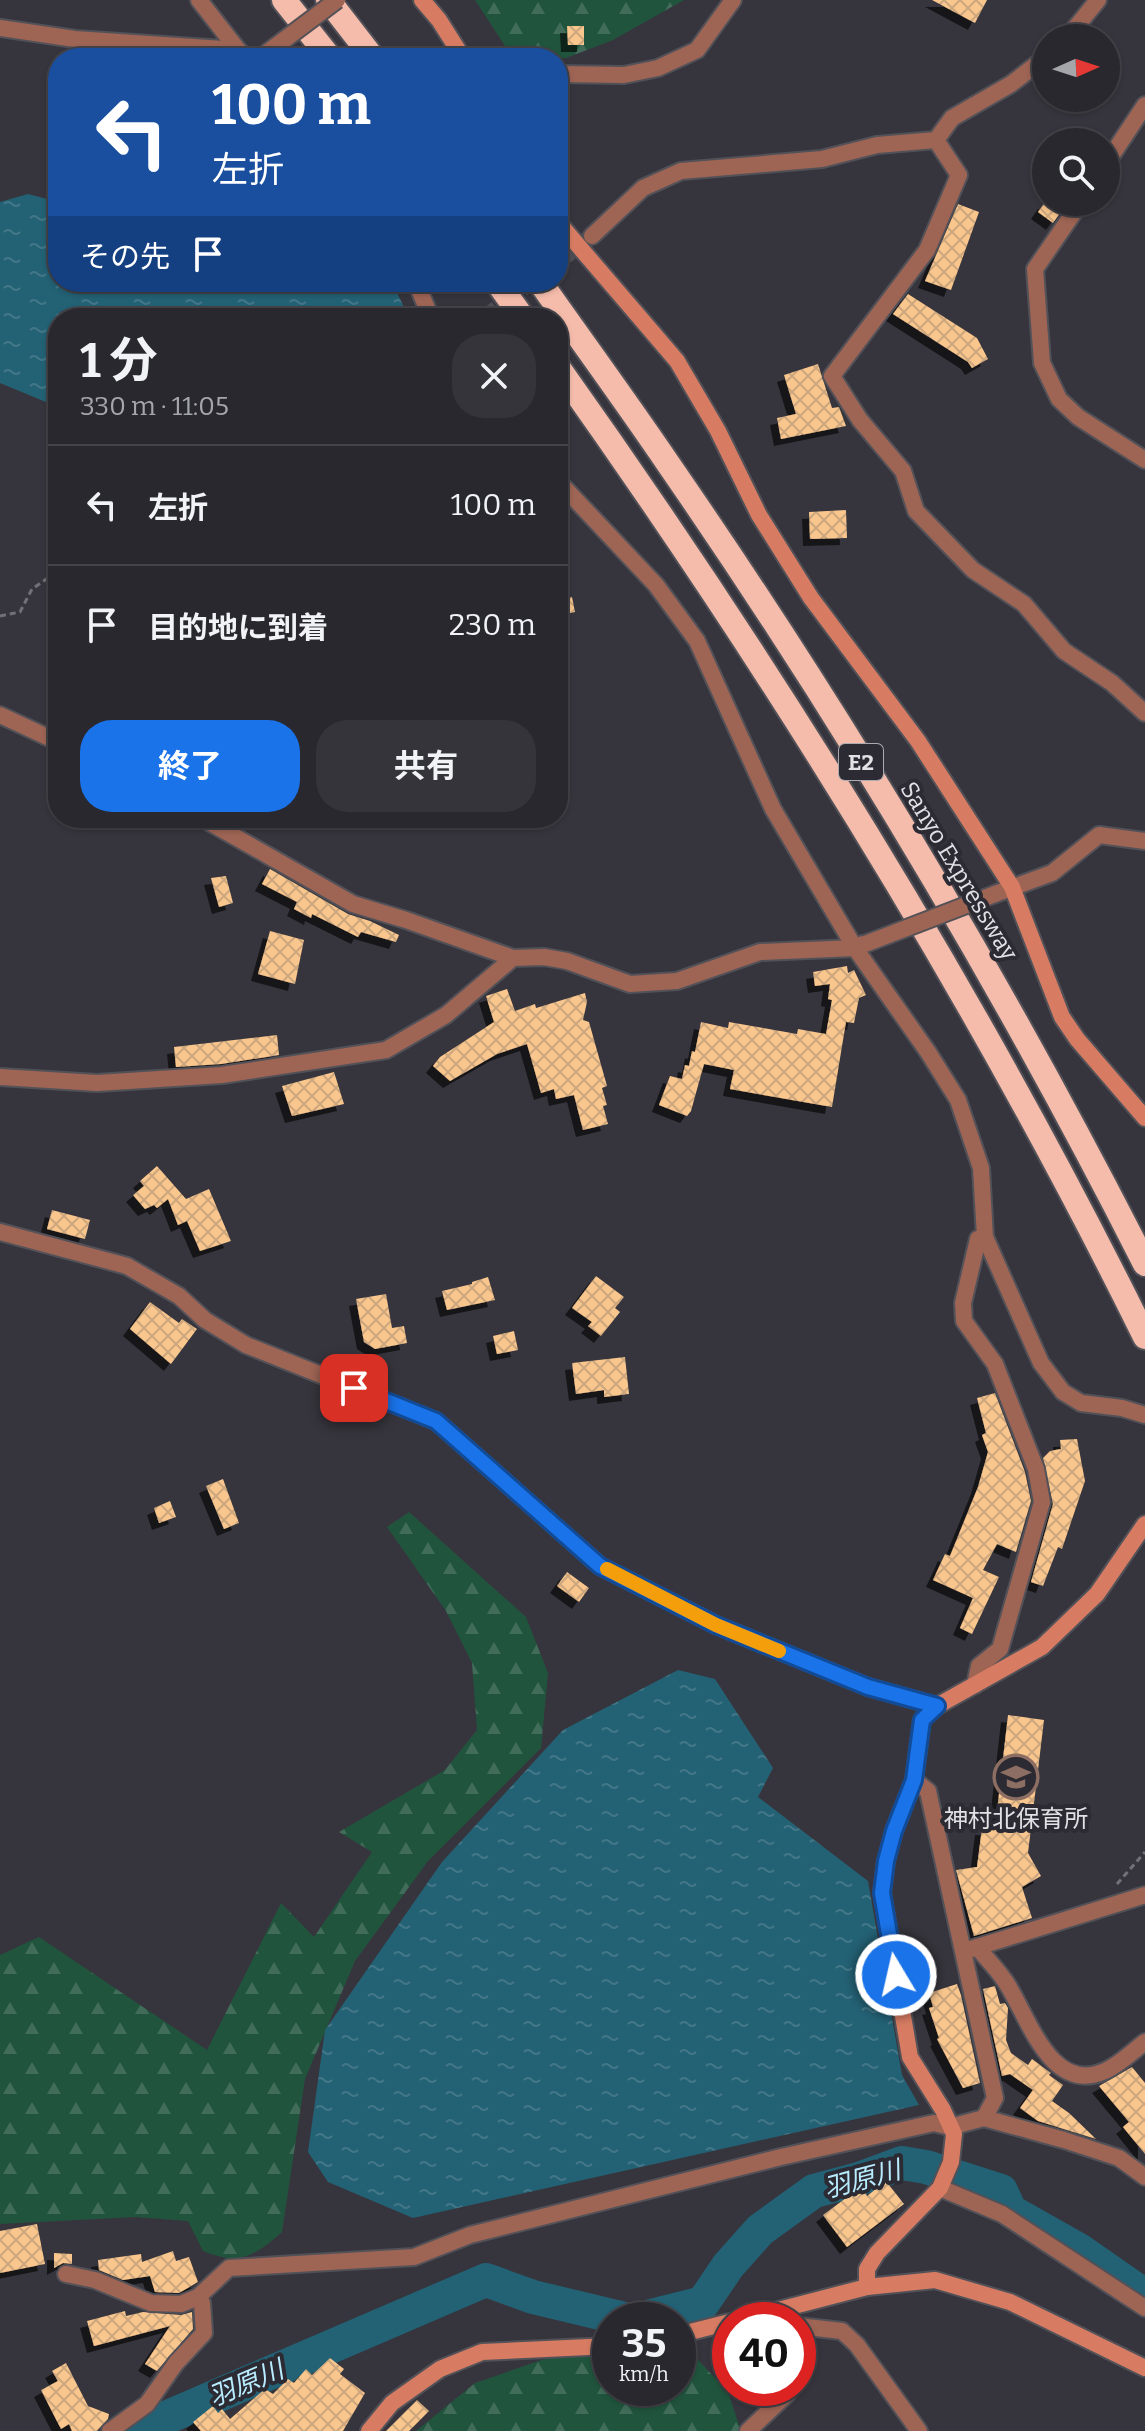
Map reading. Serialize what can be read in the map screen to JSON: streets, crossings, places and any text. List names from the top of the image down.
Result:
{
  "streets": {
    "highway": ["E2", "Sanyo Expressway"]
  },
  "water": ["羽原川"],
  "places": {
    "school or university": ["神村北保育所"]
  },
  "north": "right",
  "page": {
    "turn": ["100 m", "左折"],
    "then": "その先",
    "heading": ["1 分", "330 m · 11:05"],
    "list": [
      {
        "name": "左折",
        "value": "100 m"
      },
      {
        "name": "目的地に到着",
        "value": "230 m"
      }
    ],
    "buttons": ["終了", "共有"],
    "speed": "35 km/h",
    "limit": "40"
  }
}
